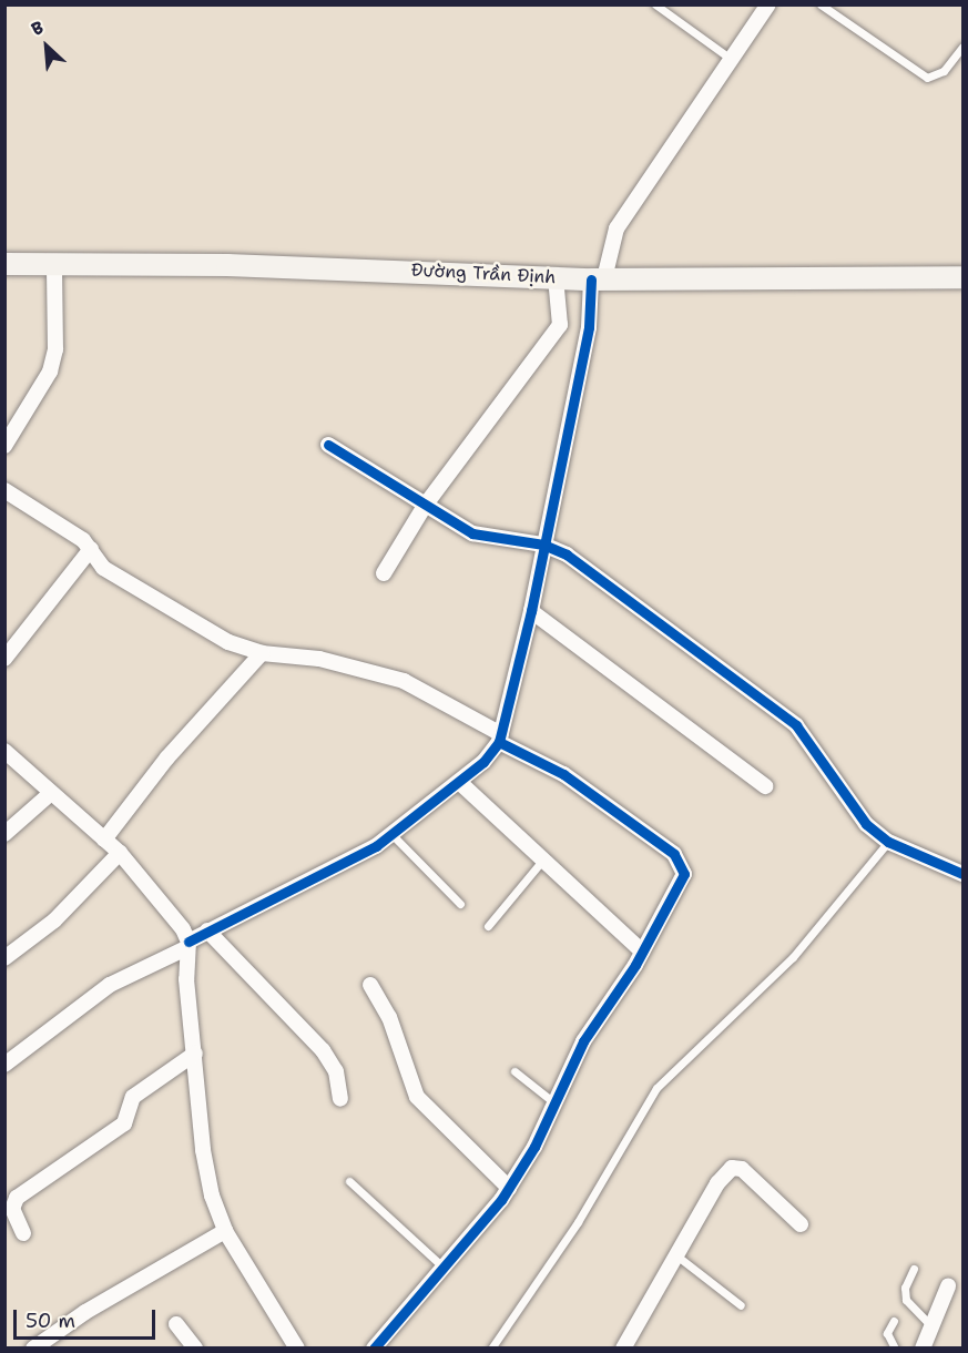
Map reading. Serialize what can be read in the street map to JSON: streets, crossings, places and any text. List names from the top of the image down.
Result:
{
  "streets": {
    "main road": ["Đường Trần Định"]
  },
  "scale_bar": "50 m",
  "north": "top left"
}
